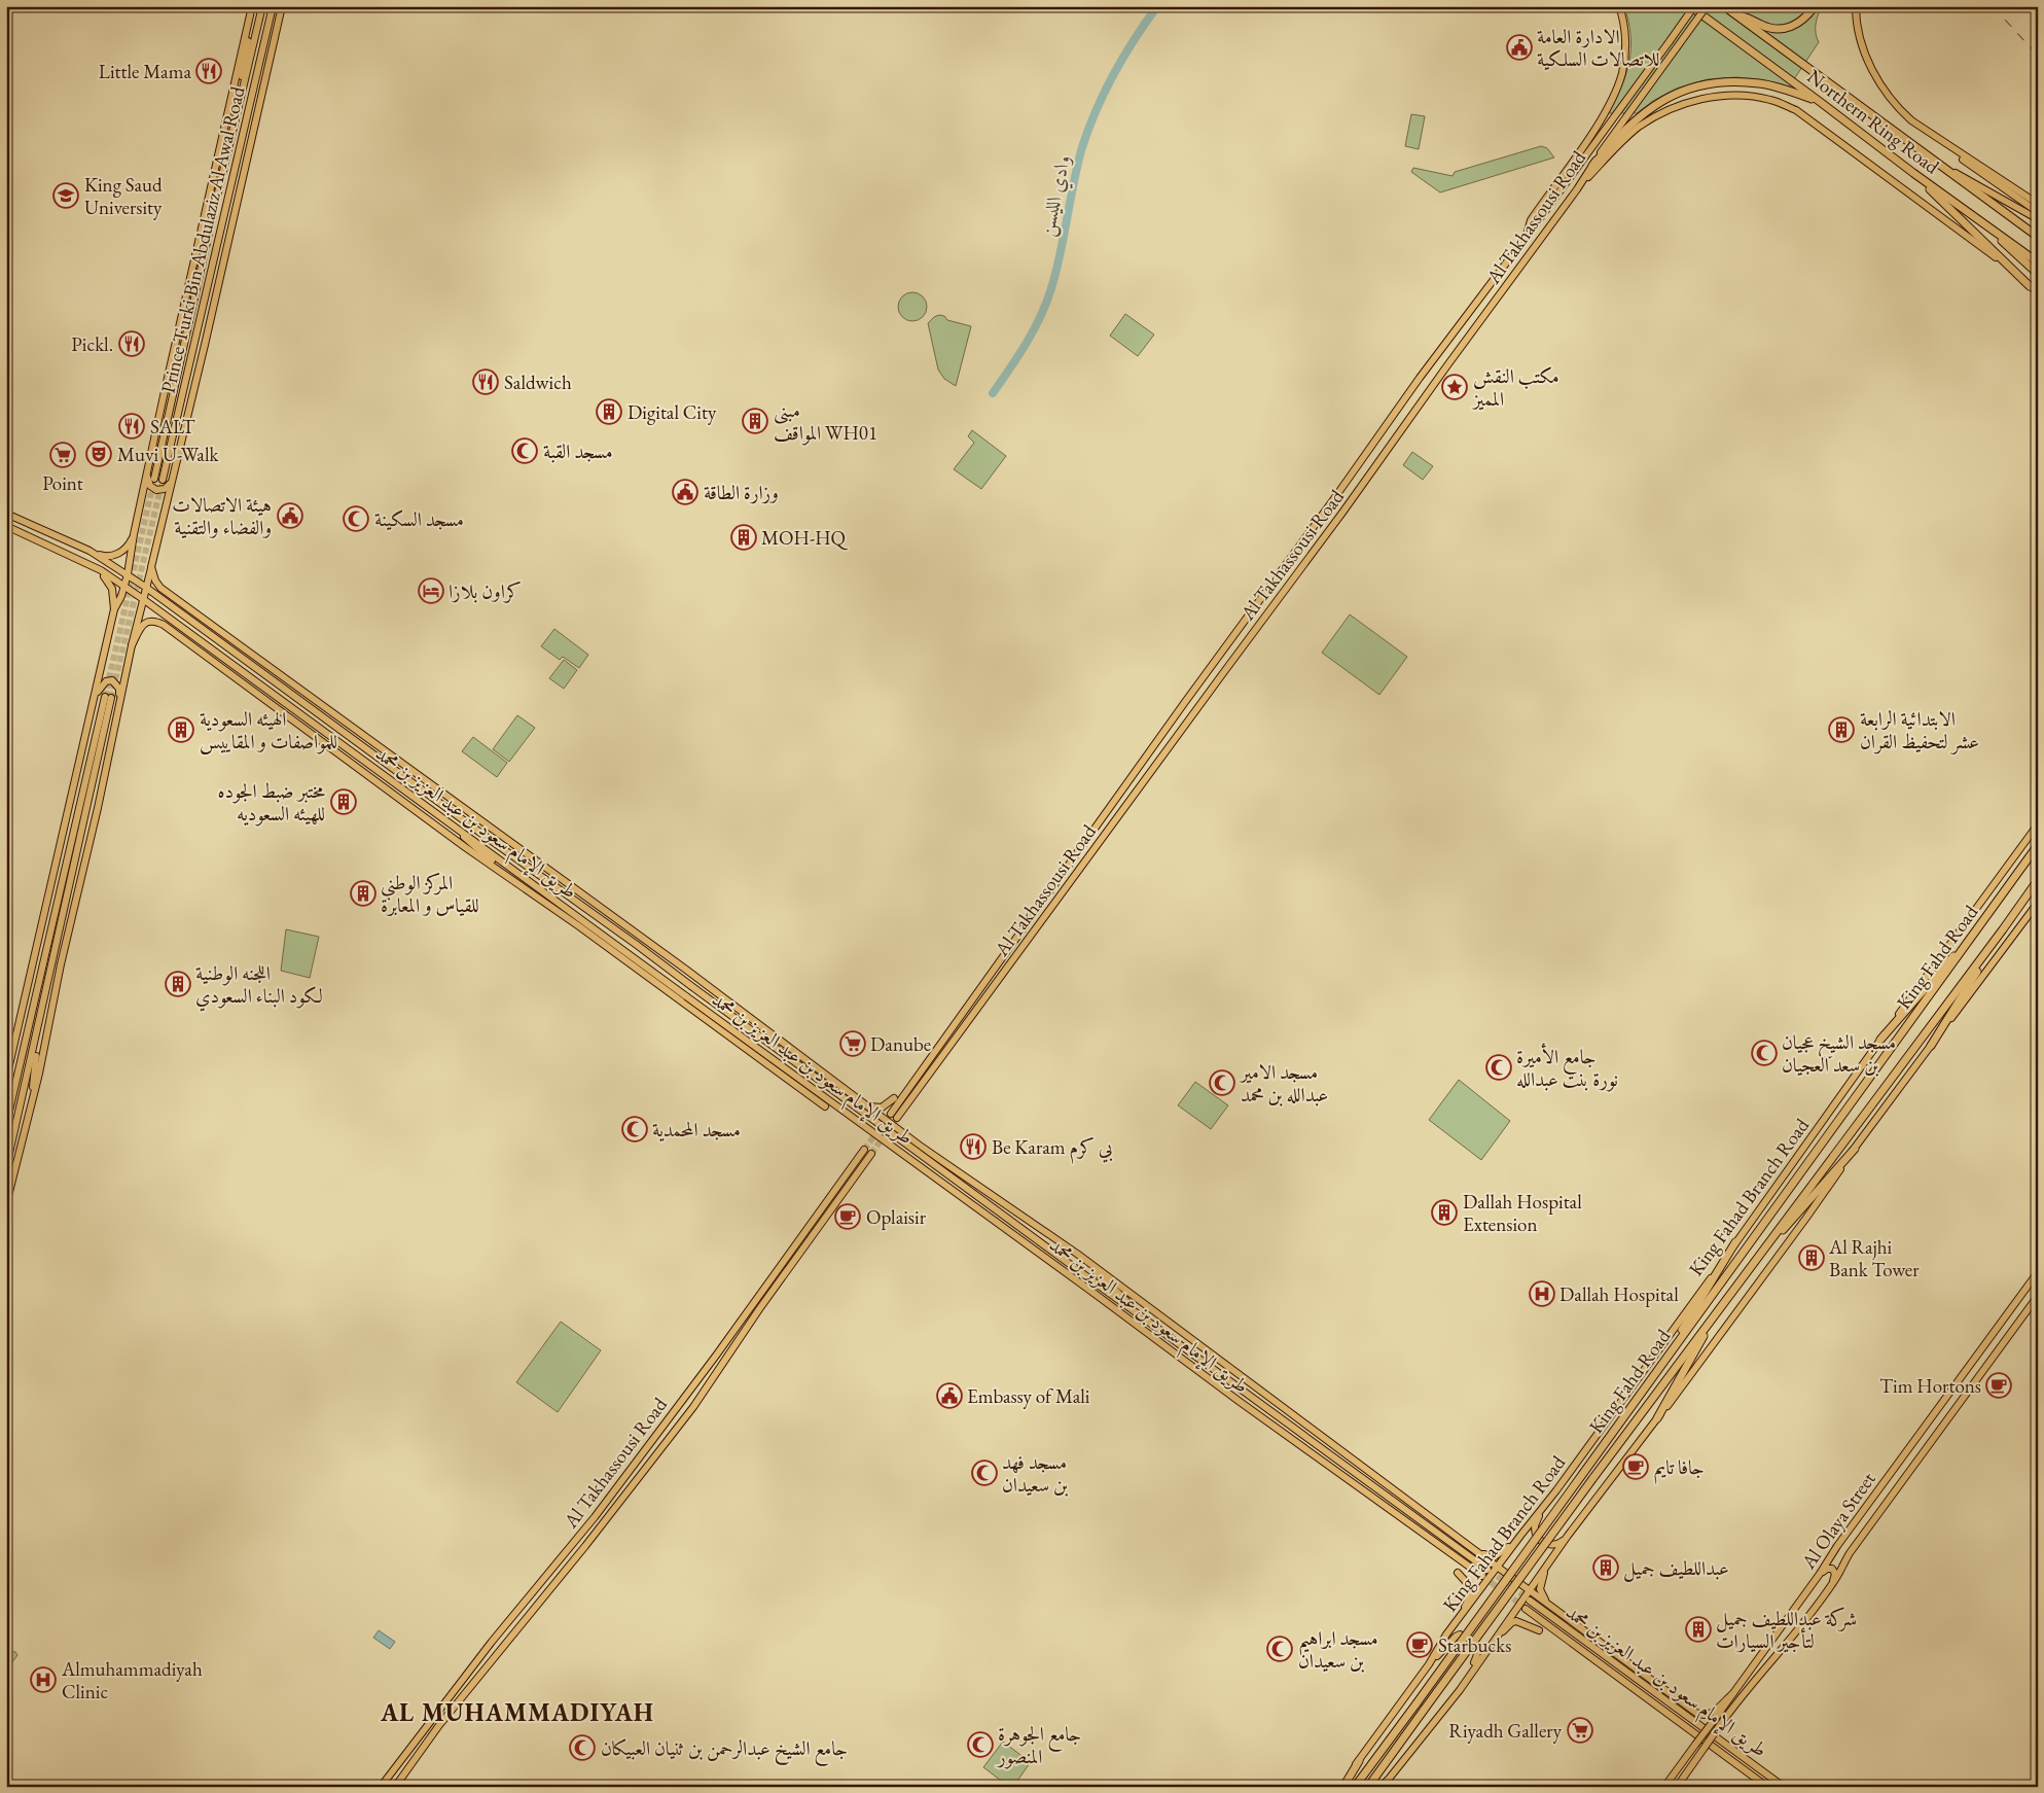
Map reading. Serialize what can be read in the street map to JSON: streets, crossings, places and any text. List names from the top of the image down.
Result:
{
  "streets": {
    "highway": ["Northern Ring Road", "King Fahd Road"],
    "main road": [
      "Al Takhassousi Road",
      "Prince Turki Bin Abdulaziz Al Awal Road",
      "طريق الإمام سعود بن عبد العزيز بن محمد",
      "King Fahad Branch Road",
      "Al Olaya Street"
    ]
  },
  "districts": ["AL MUHAMMADIYAH"],
  "water": ["وادي الليسن"],
  "places": {
    "public building": [
      "الادارة العامة للاتصالات السلكية",
      "وزارة الطاقة",
      "هيئة الاتصالات والفضاء والتقنية",
      "Embassy of Mali"
    ],
    "restaurant": [
      "Little Mama",
      "Pickl.",
      "Saldwich",
      "SALT",
      "Be Karam بي كرم"
    ],
    "school or university": ["King Saud University"],
    "place": ["مكتب النقش المميز"],
    "building": [
      "Digital City",
      "مبنى المواقف WH01",
      "MOH-HQ",
      "الهيئه السعودية للمواصفات و المقاييس",
      "الابتدائية الرابعة عشر لتحفيظ القران",
      "مختبر ضبط الجوده للهيئه السعوديه",
      "المركز الوطني للقياس و المعابرة",
      "اللجنه الوطنية لكود البناء السعودي",
      "Dallah Hospital Extension",
      "Al Rajhi Bank Tower",
      "عبداللطيف جميل",
      "شركة عبداللطيف جميل لتأجير السيارات"
    ],
    "mosque": [
      "مسجد القبة",
      "مسجد السكينة",
      "مسجد الشيخ عجيان بن سعد العجيان",
      "جامع الأميرة نورة بنت عبدالله",
      "مسجد الامير عبدالله بن محمد",
      "مسجد المحمدية",
      "مسجد فهد بن سعيدان",
      "مسجد ابراهيم بن سعيدان",
      "جامع الجوهرة المنصور",
      "جامع الشيخ عبدالرحمن بن ثنيان العبيكان"
    ],
    "theatre": ["Muvi U-Walk"],
    "supermarket": ["Point", "Danube", "Riyadh Gallery"],
    "hotel": ["كراون بلازا"],
    "cafe": [
      "Oplaisir",
      "Tim Hortons",
      "جافا تايم",
      "Starbucks"
    ],
    "hospital": ["Dallah Hospital", "Almuhammadiyah Clinic"]
  }
}
